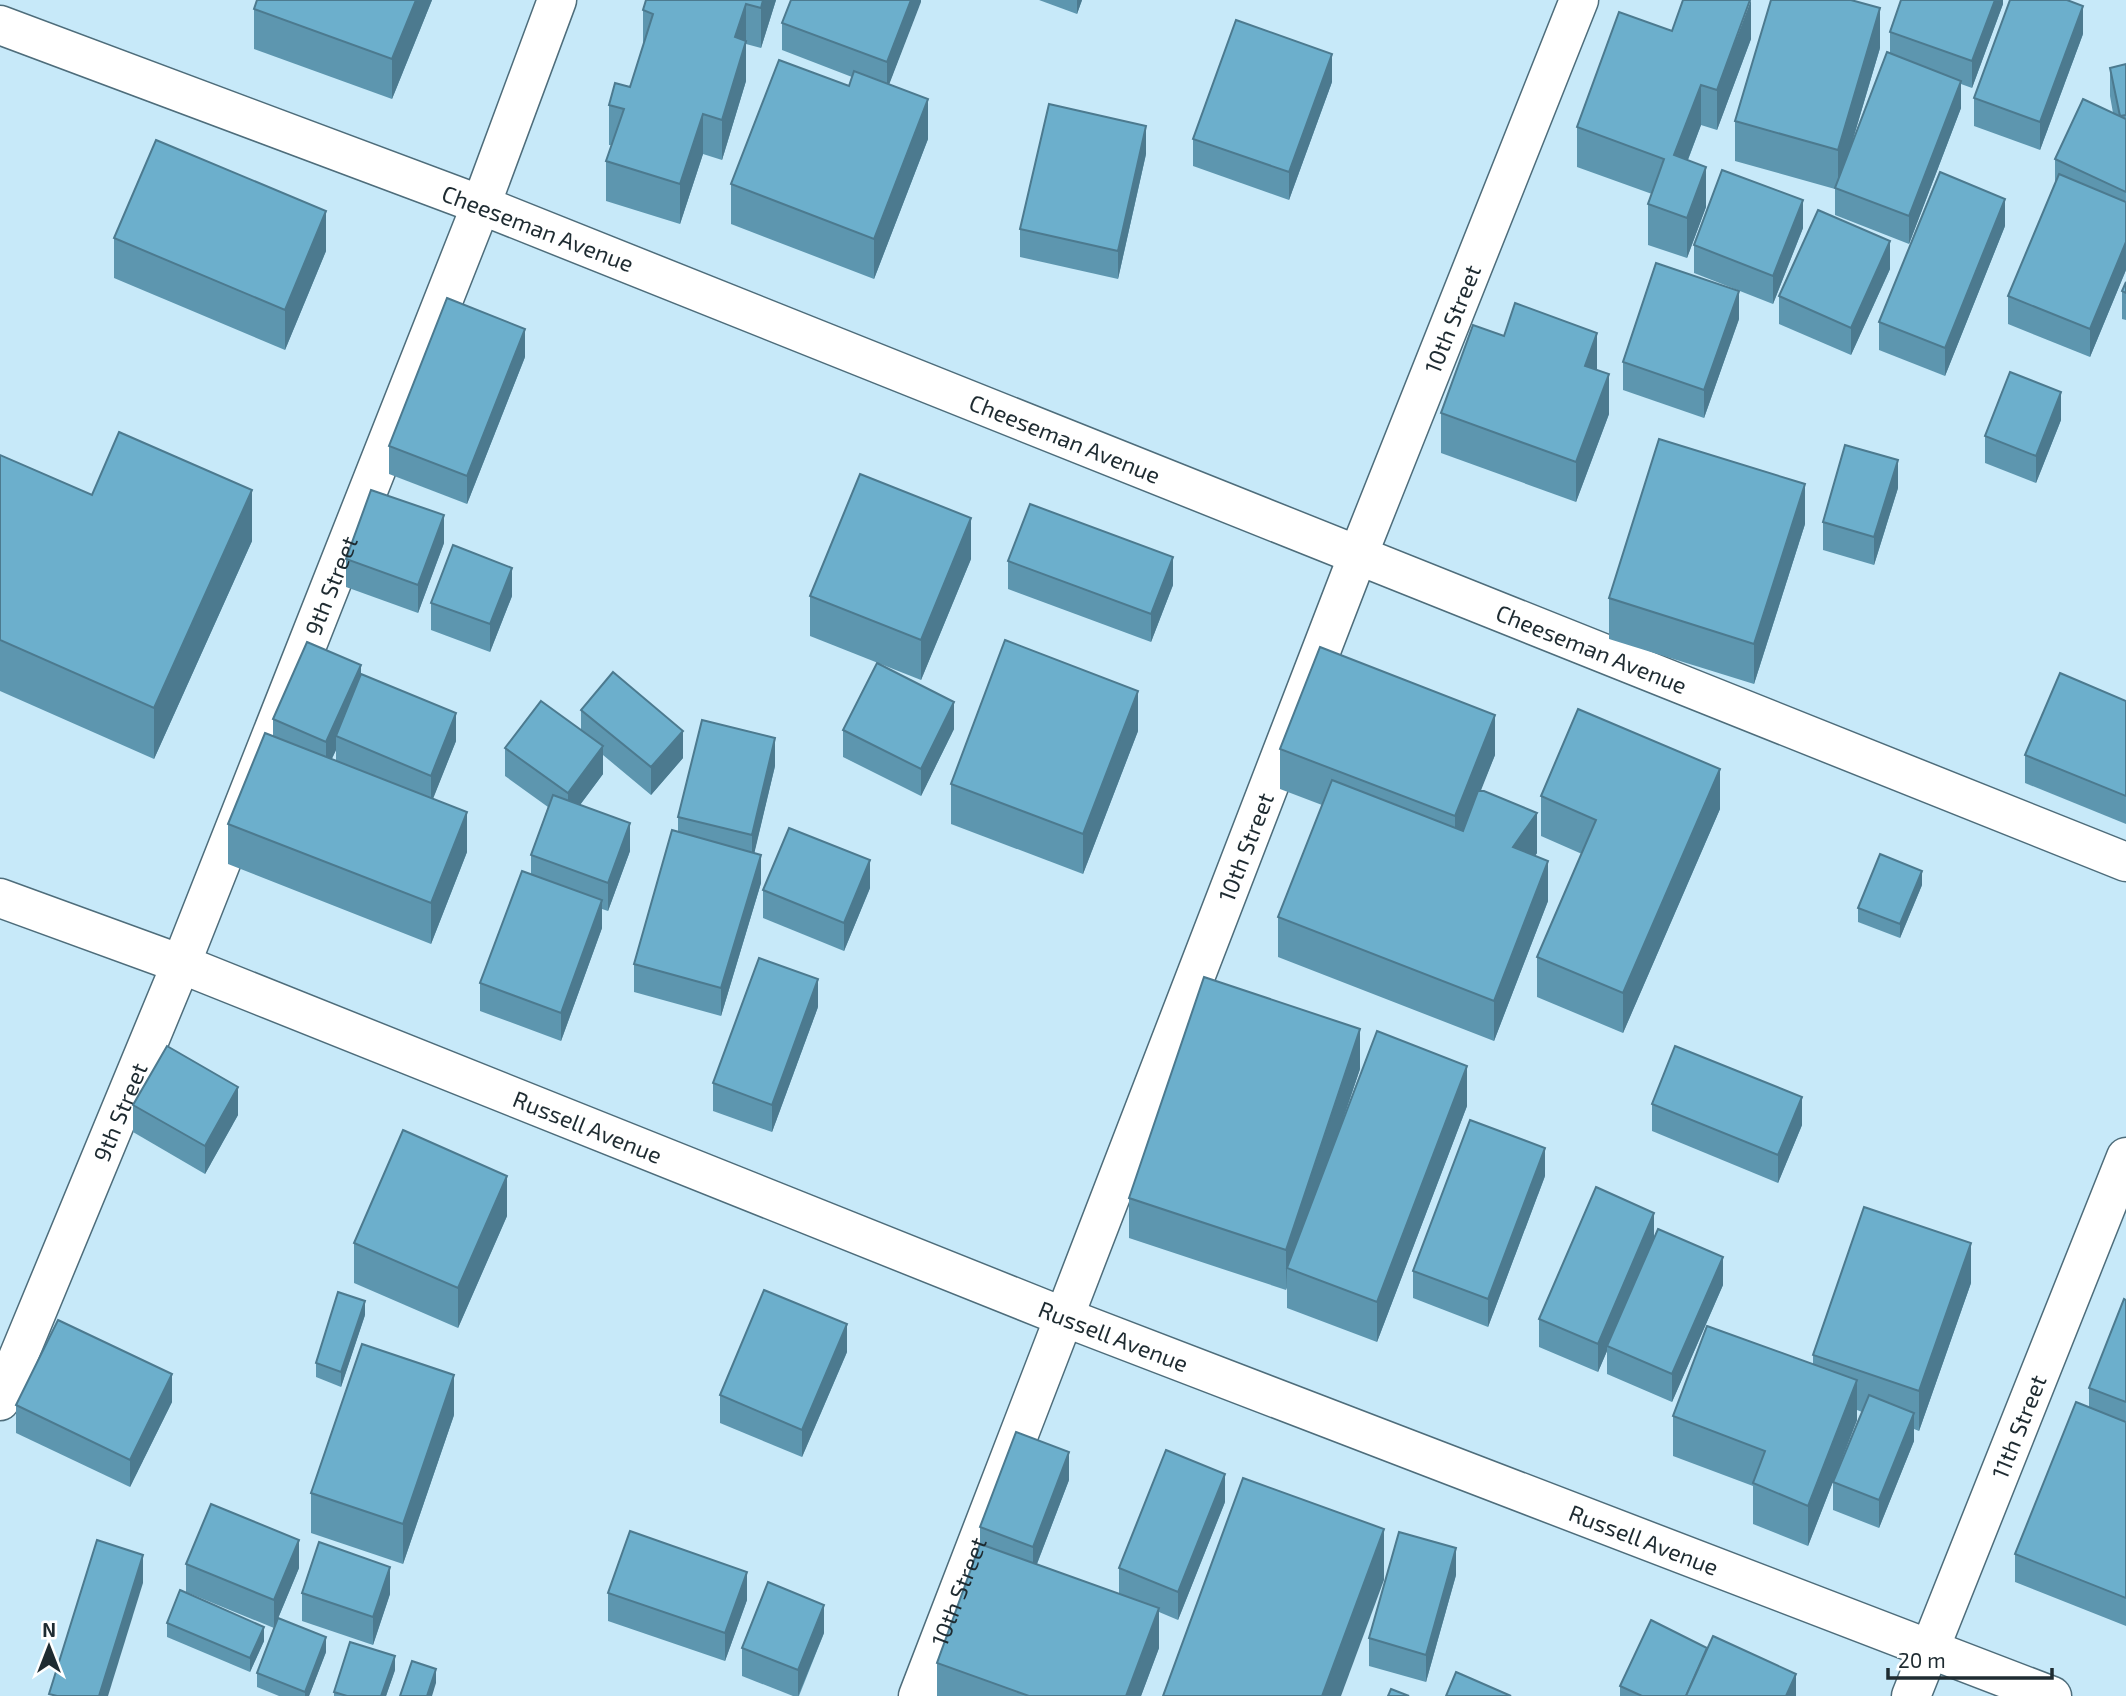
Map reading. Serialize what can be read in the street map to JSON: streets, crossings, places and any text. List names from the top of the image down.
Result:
{
  "streets": {
    "street": [
      "Cheeseman Avenue",
      "10th Street",
      "9th Street",
      "Russell Avenue",
      "11th Street"
    ]
  },
  "crossings": [
    ["Cheeseman Avenue", "10th Street"],
    ["Cheeseman Avenue", "9th Street"],
    ["10th Street", "Russell Avenue"],
    ["9th Street", "Russell Avenue"],
    ["Russell Avenue", "11th Street"]
  ],
  "scale_bar": "20 m",
  "north": "top"
}
